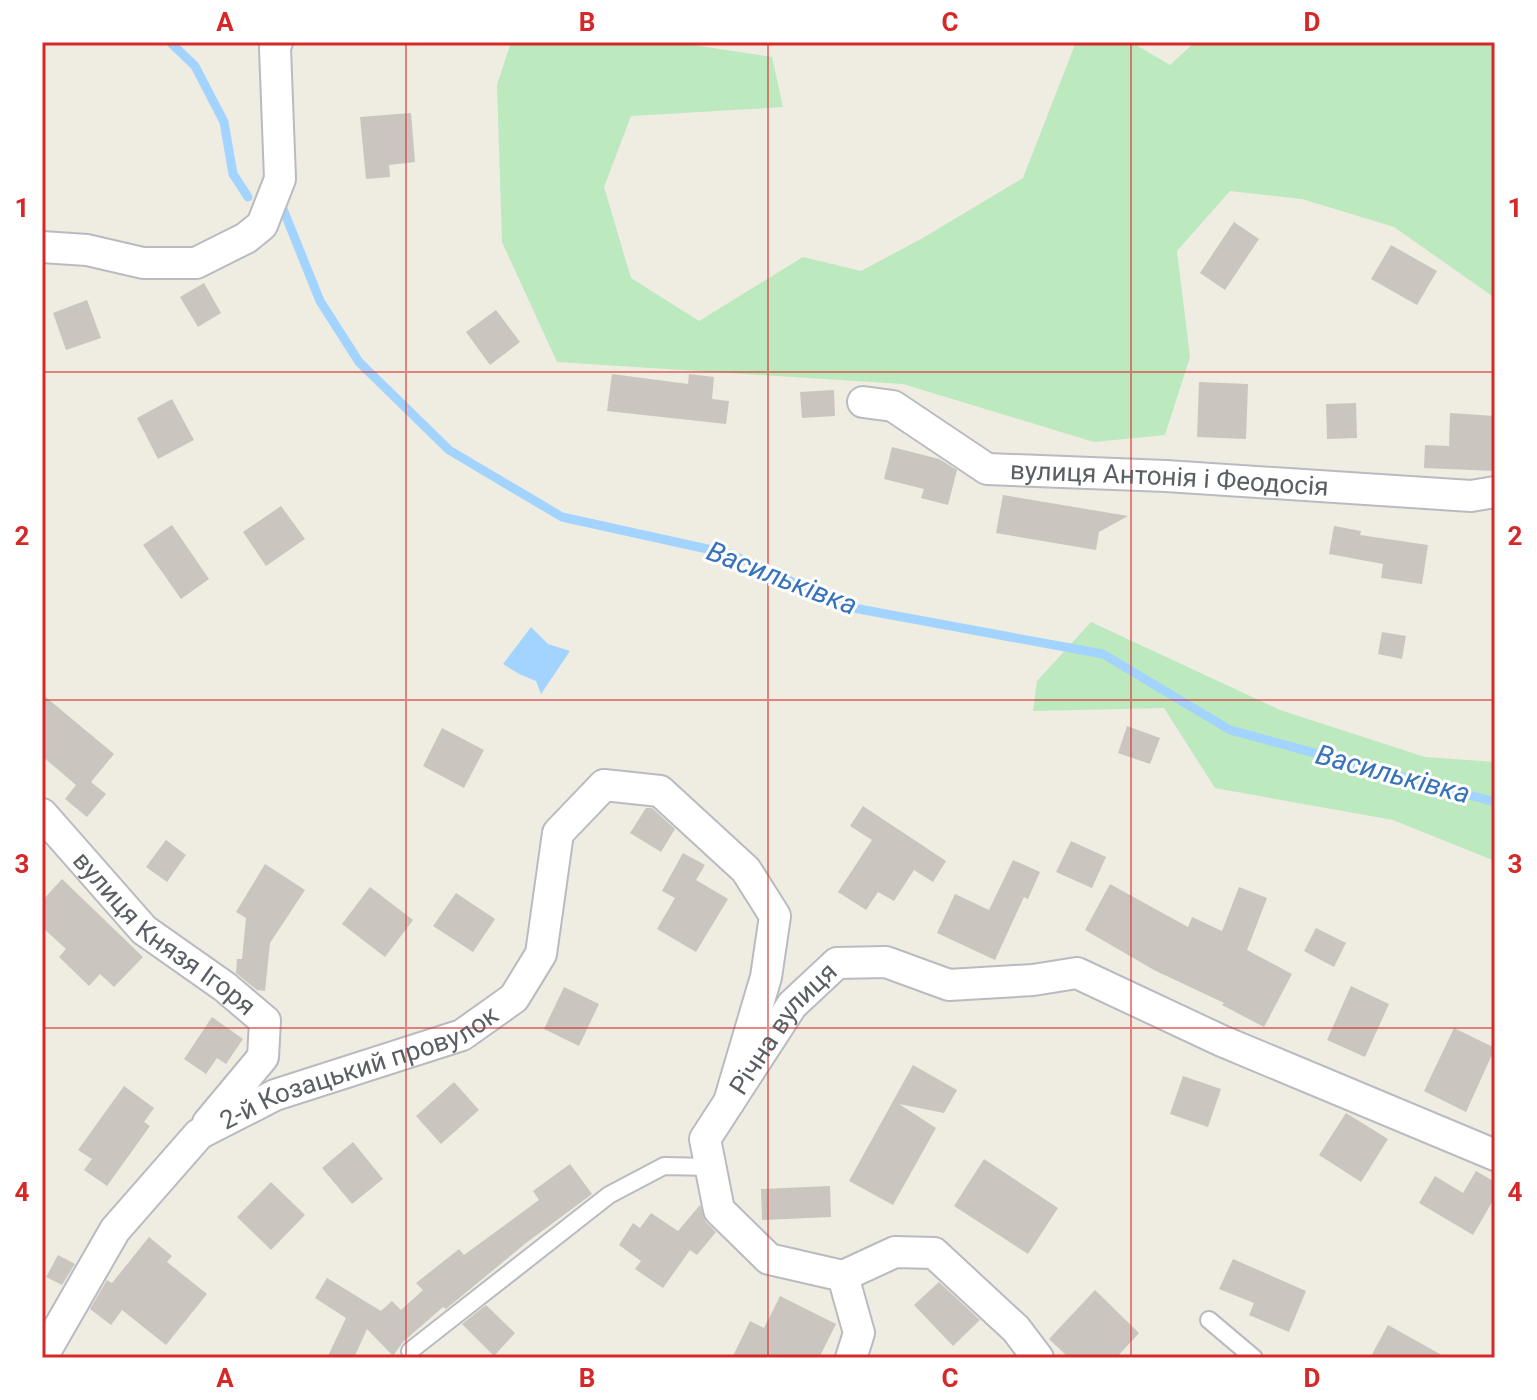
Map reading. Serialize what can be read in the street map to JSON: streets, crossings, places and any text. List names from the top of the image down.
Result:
{
  "streets": {
    "street": [
      "вулиця Антонія і Феодосія",
      "вулиця Князя Ігоря",
      "Річна вулиця",
      "2-й Козацький провулок"
    ]
  },
  "crossings": [
    ["вулиця Князя Ігоря", "2-й Козацький провулок"],
    ["Річна вулиця", "2-й Козацький провулок"]
  ],
  "water": ["Васильківка"],
  "grid": {
    "columns": [
      "A",
      "B",
      "C",
      "D"
    ],
    "rows": [
      "1",
      "2",
      "3",
      "4"
    ]
  }
}
